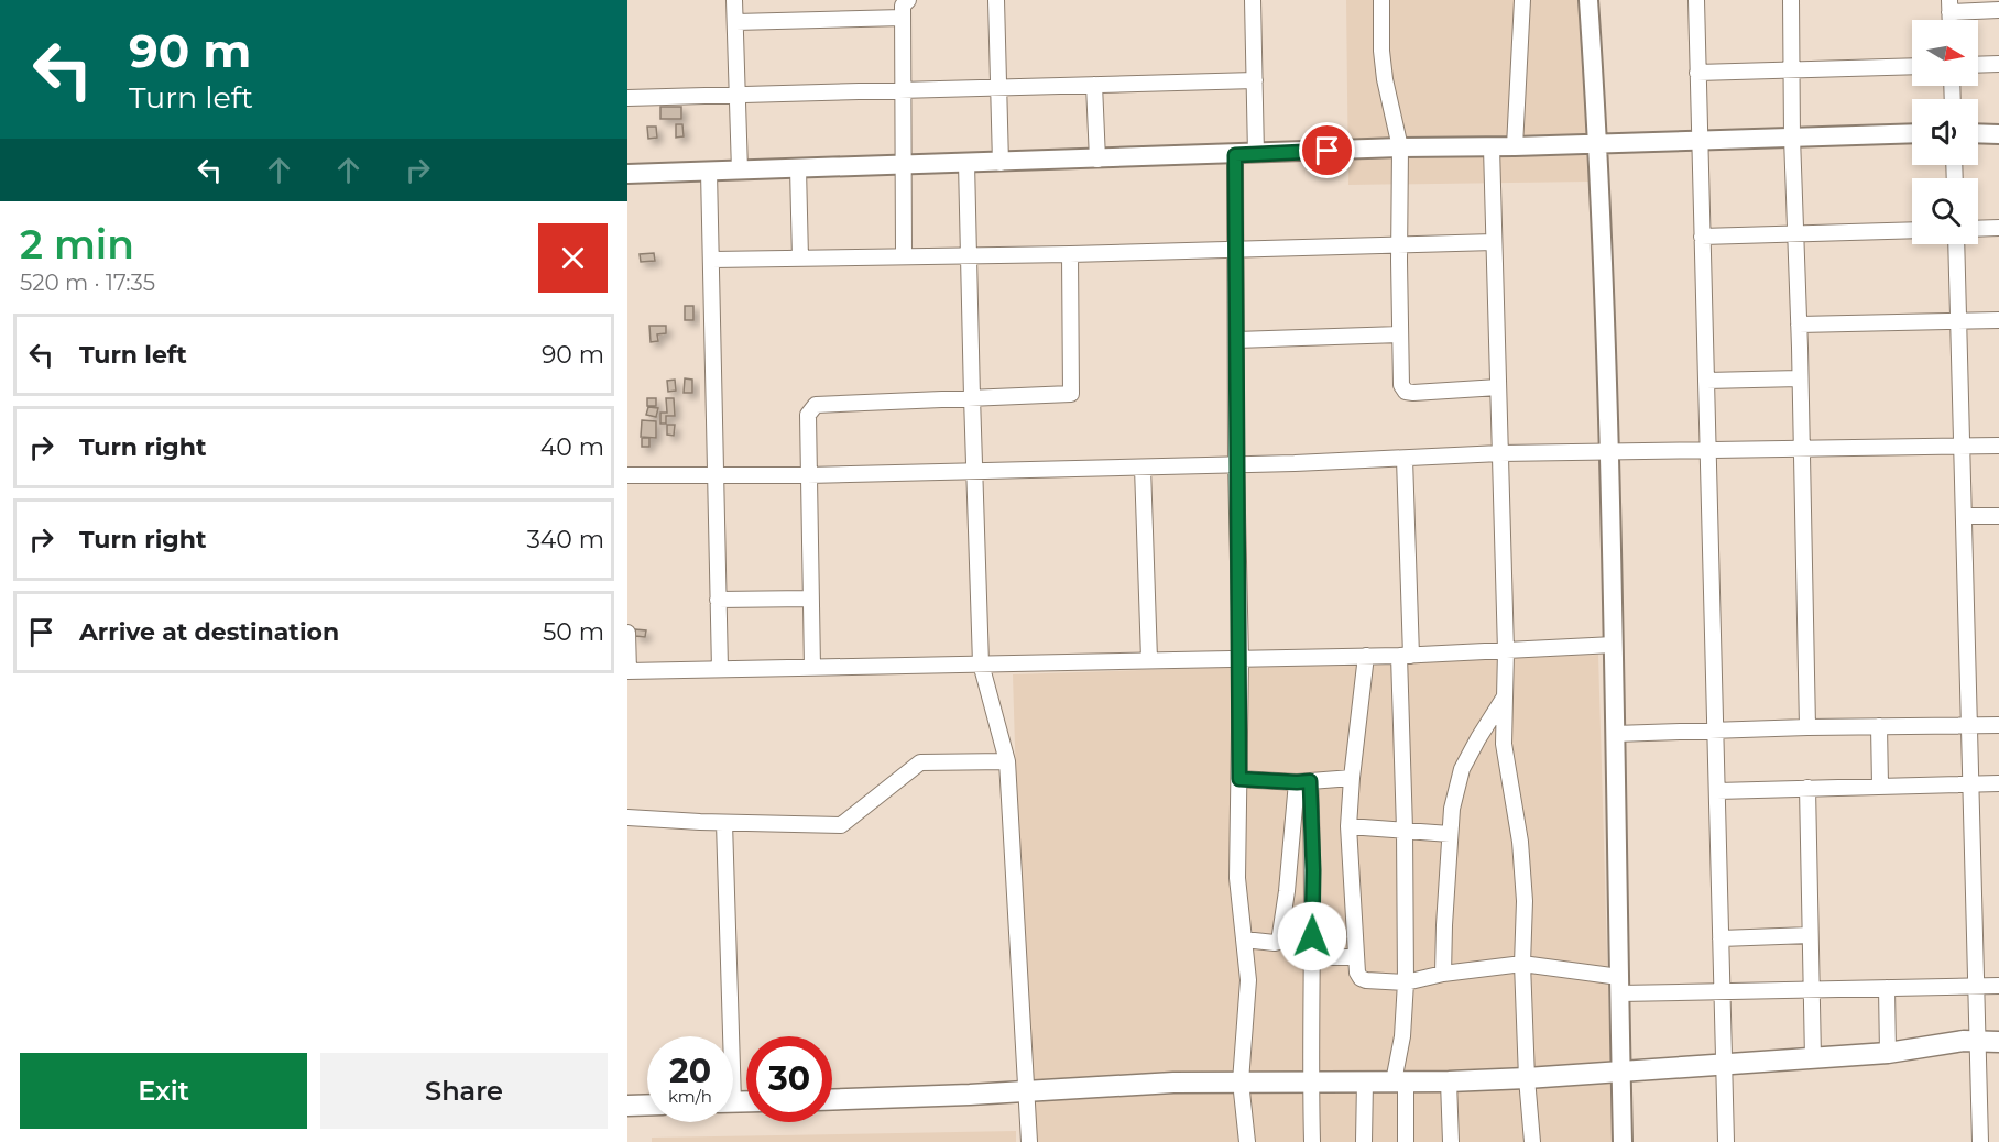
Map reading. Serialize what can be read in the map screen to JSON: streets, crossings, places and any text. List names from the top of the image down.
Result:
{
  "north": "right",
  "page": {
    "turn": ["90 m", "Turn left"],
    "heading": ["2 min", "520 m · 17:35"],
    "list": [
      {
        "name": "Turn left",
        "value": "90 m"
      },
      {
        "name": "Turn right",
        "value": "40 m"
      },
      {
        "name": "Turn right",
        "value": "340 m"
      },
      {
        "name": "Arrive at destination",
        "value": "50 m"
      }
    ],
    "speed": "20 km/h",
    "limit": "30",
    "buttons": ["Exit", "Share"]
  }
}
